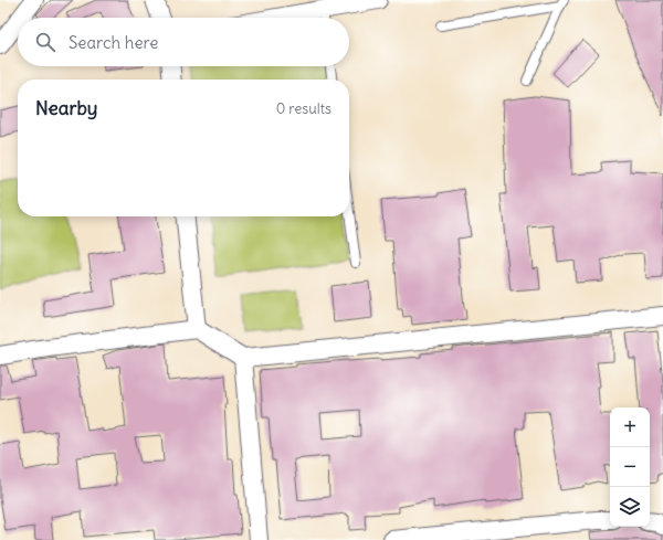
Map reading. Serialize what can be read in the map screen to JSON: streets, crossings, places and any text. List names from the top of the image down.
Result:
{
  "page": {
    "search": "Search here",
    "heading": ["Nearby", "0 results"],
    "map_buttons": ["+", "−"]
  }
}
